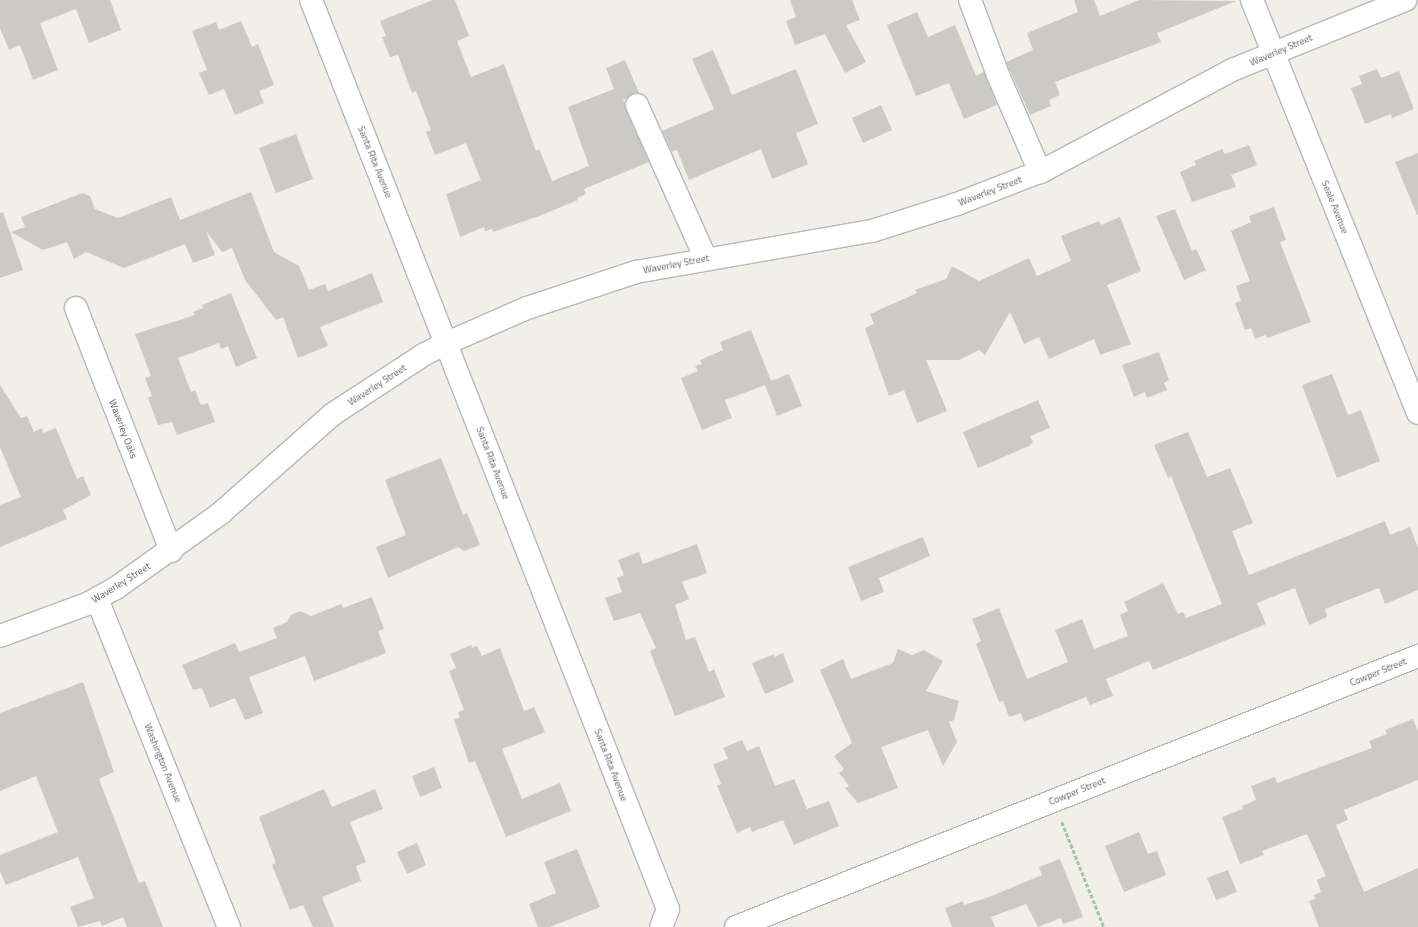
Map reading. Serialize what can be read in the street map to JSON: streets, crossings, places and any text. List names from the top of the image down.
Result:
{
  "streets": {
    "street": [
      "Waverley Street",
      "Santa Rita Avenue",
      "Seale Avenue",
      "Waverley Oaks",
      "Cowper Street",
      "Washington Avenue"
    ]
  },
  "crossings": [
    ["Waverley Street", "Santa Rita Avenue"],
    ["Waverley Street", "Seale Avenue"],
    ["Waverley Street", "Waverley Oaks"],
    ["Waverley Street", "Washington Avenue"]
  ]
}
